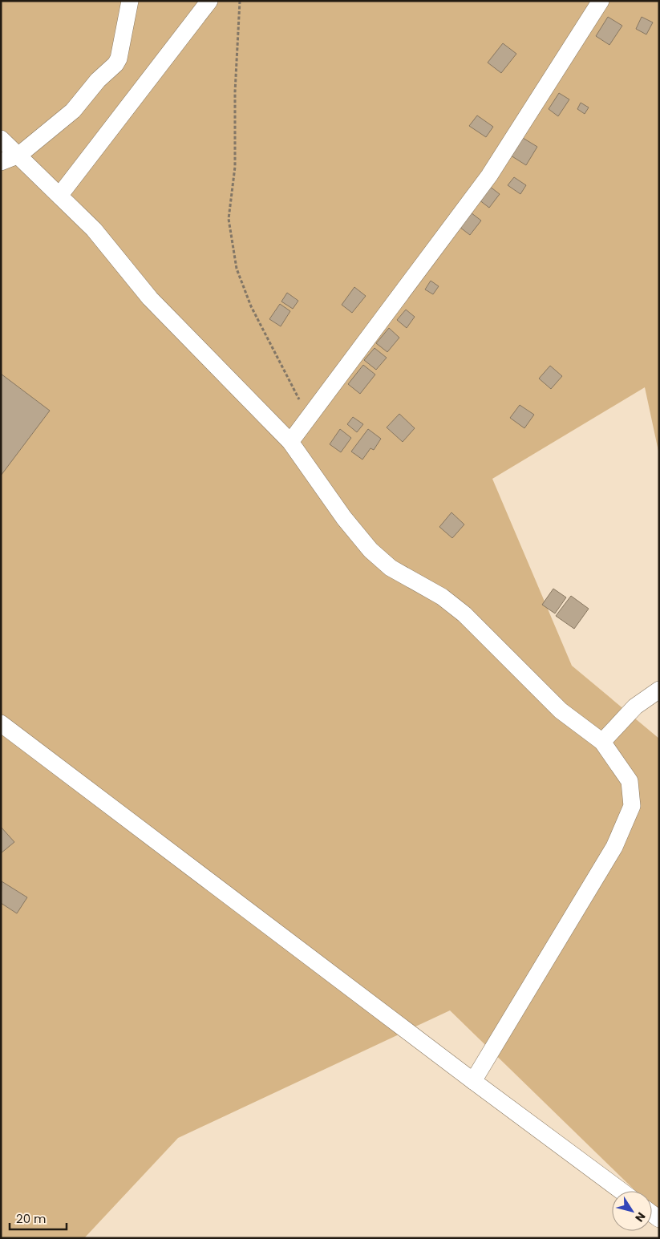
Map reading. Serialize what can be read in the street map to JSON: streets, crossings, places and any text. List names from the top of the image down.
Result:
{
  "scale_bar": "20 m",
  "north": "bottom right"
}
